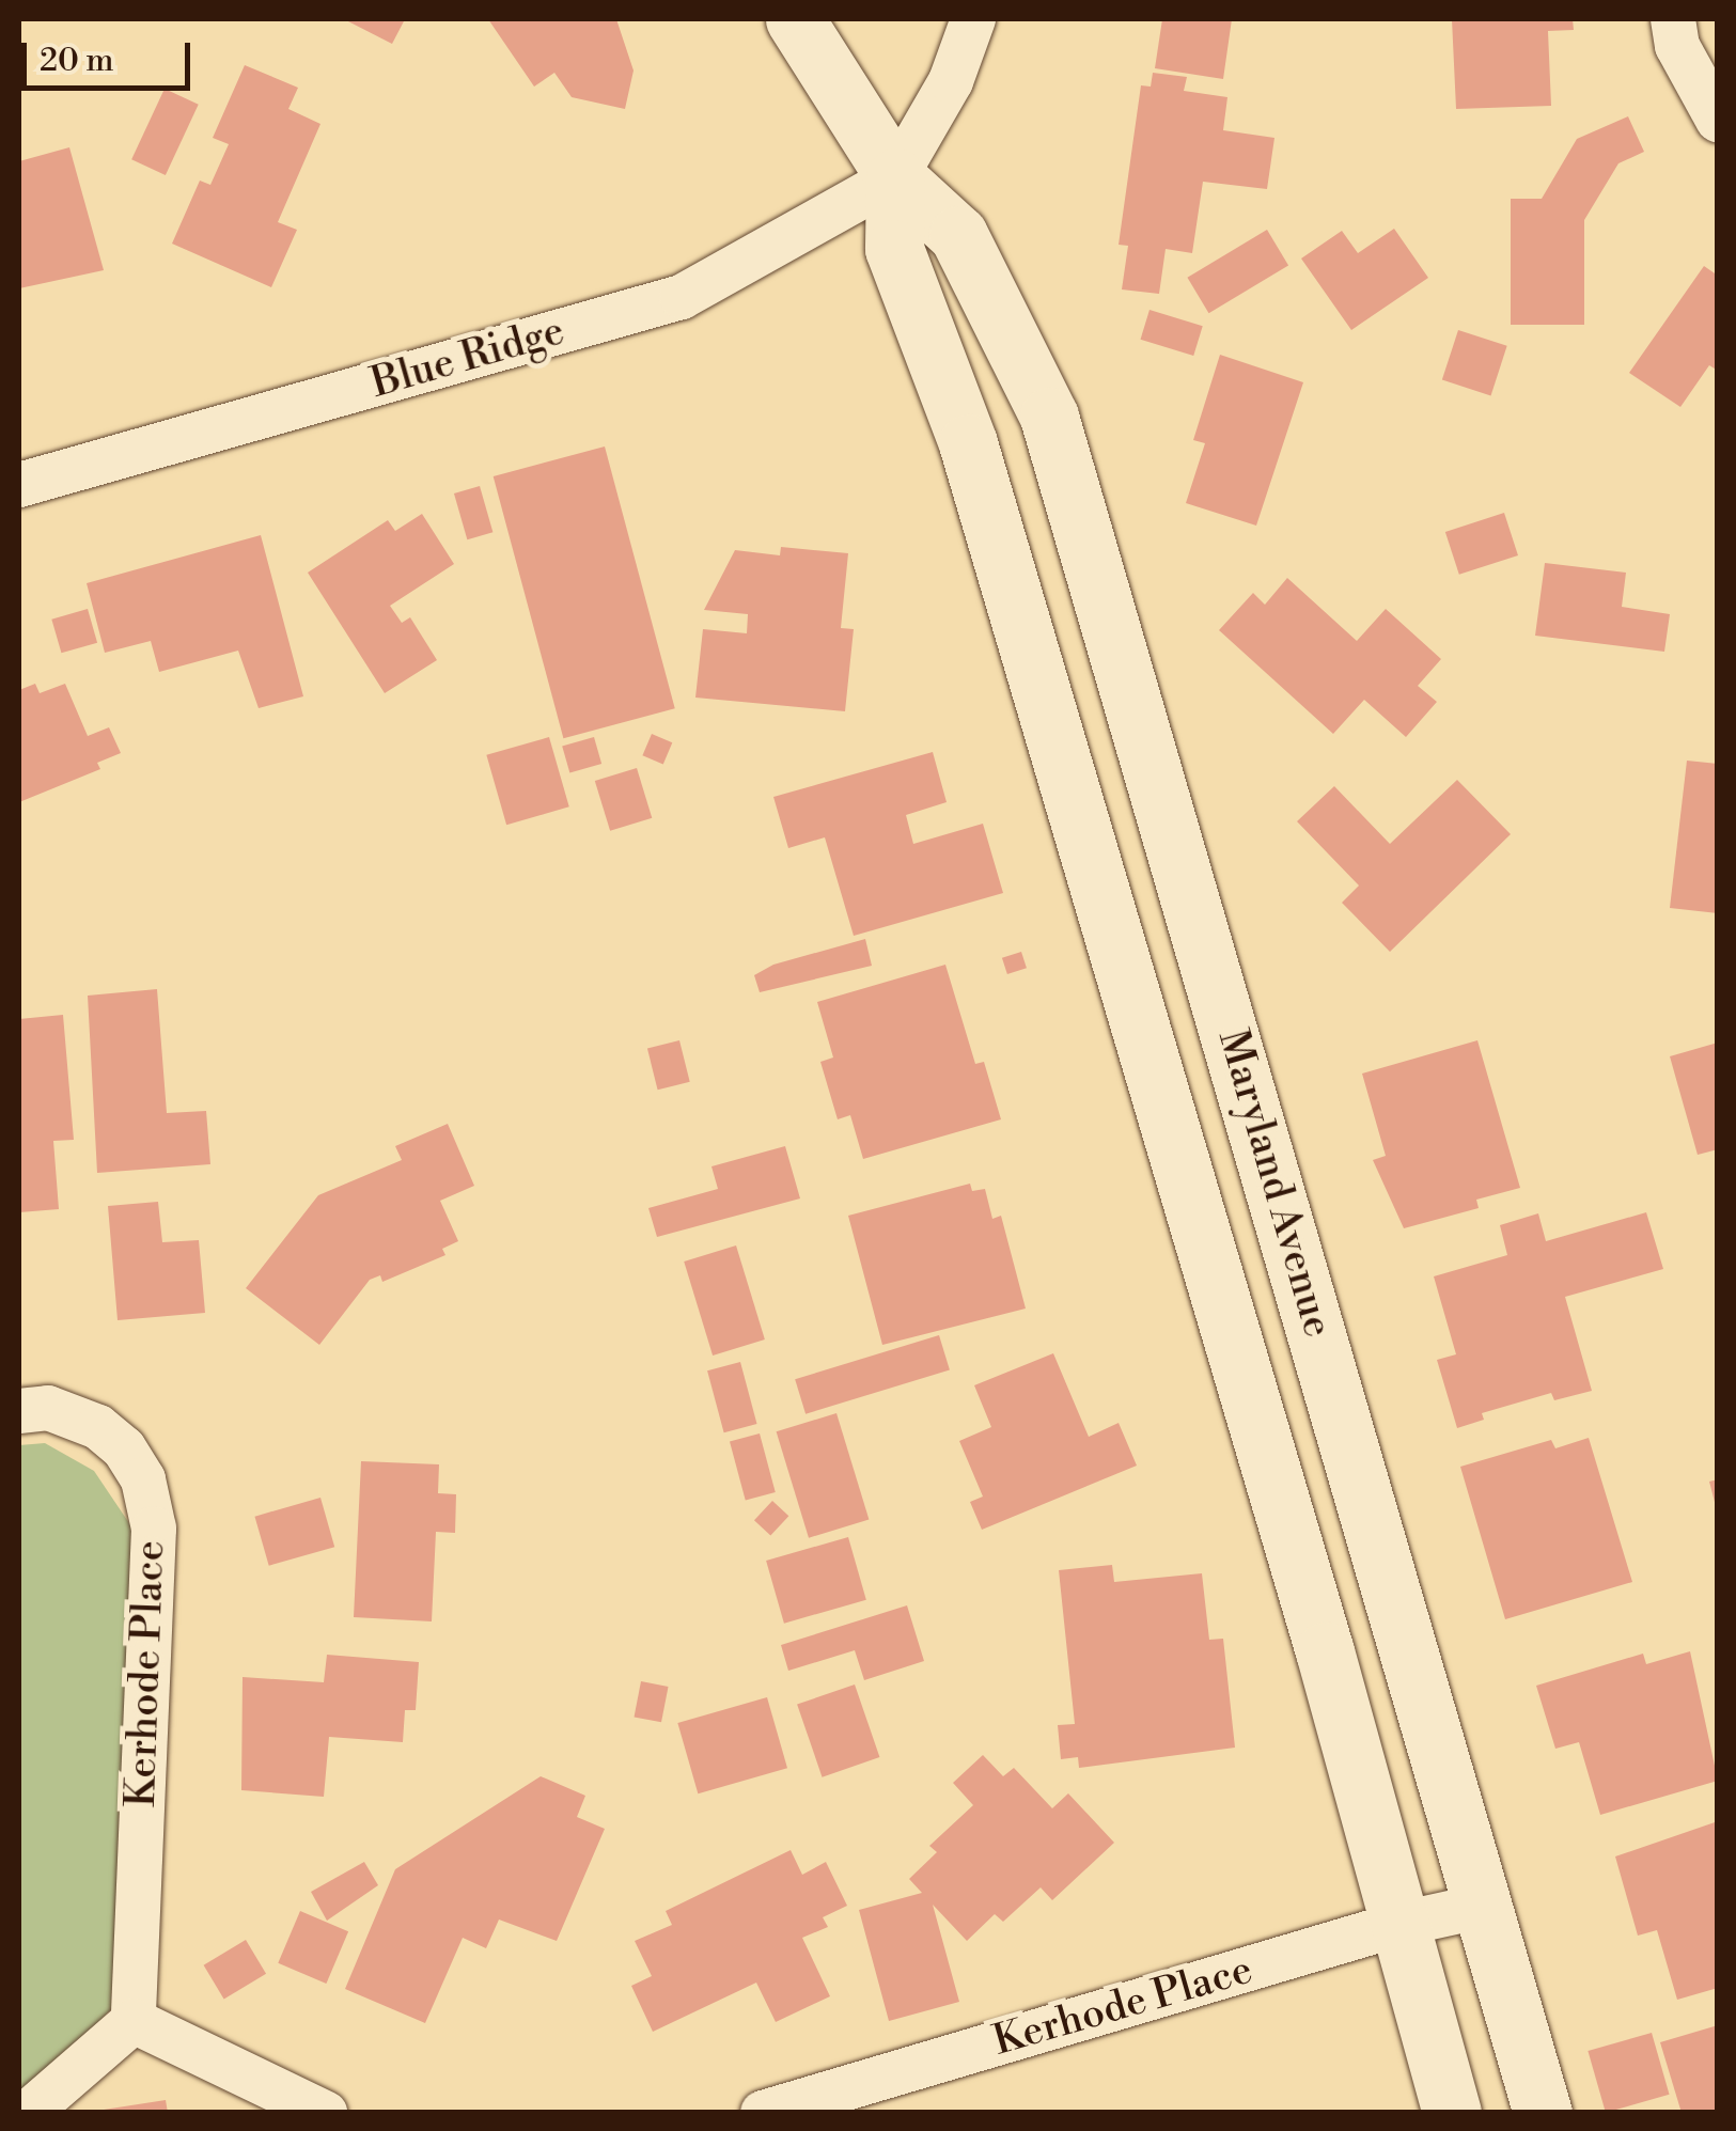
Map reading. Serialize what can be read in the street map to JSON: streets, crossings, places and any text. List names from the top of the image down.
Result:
{
  "streets": {
    "street": ["Blue Ridge", "Maryland Avenue", "Kerhode Place"]
  },
  "crossings": [
    ["Blue Ridge", "Maryland Avenue"],
    ["Maryland Avenue", "Kerhode Place"]
  ],
  "scale_bar": "20 m"
}
